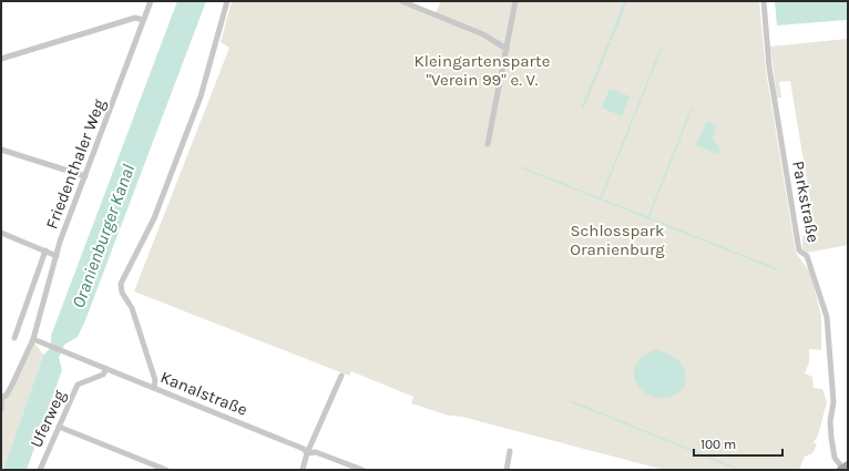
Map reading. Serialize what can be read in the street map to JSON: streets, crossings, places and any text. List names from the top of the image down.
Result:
{
  "streets": {
    "street": [
      "Friedenthaler Weg",
      "Parkstraße",
      "Kanalstraße",
      "Uferweg"
    ]
  },
  "crossings": [
    ["Friedenthaler Weg", "Kanalstraße"],
    ["Kanalstraße", "Uferweg"]
  ],
  "water": ["Oranienburger Kanal"],
  "parks": ["Kleingartensparte \"Verein 99\" e. V.", "Schlosspark Oranienburg"],
  "scale_bar": "100 m"
}
